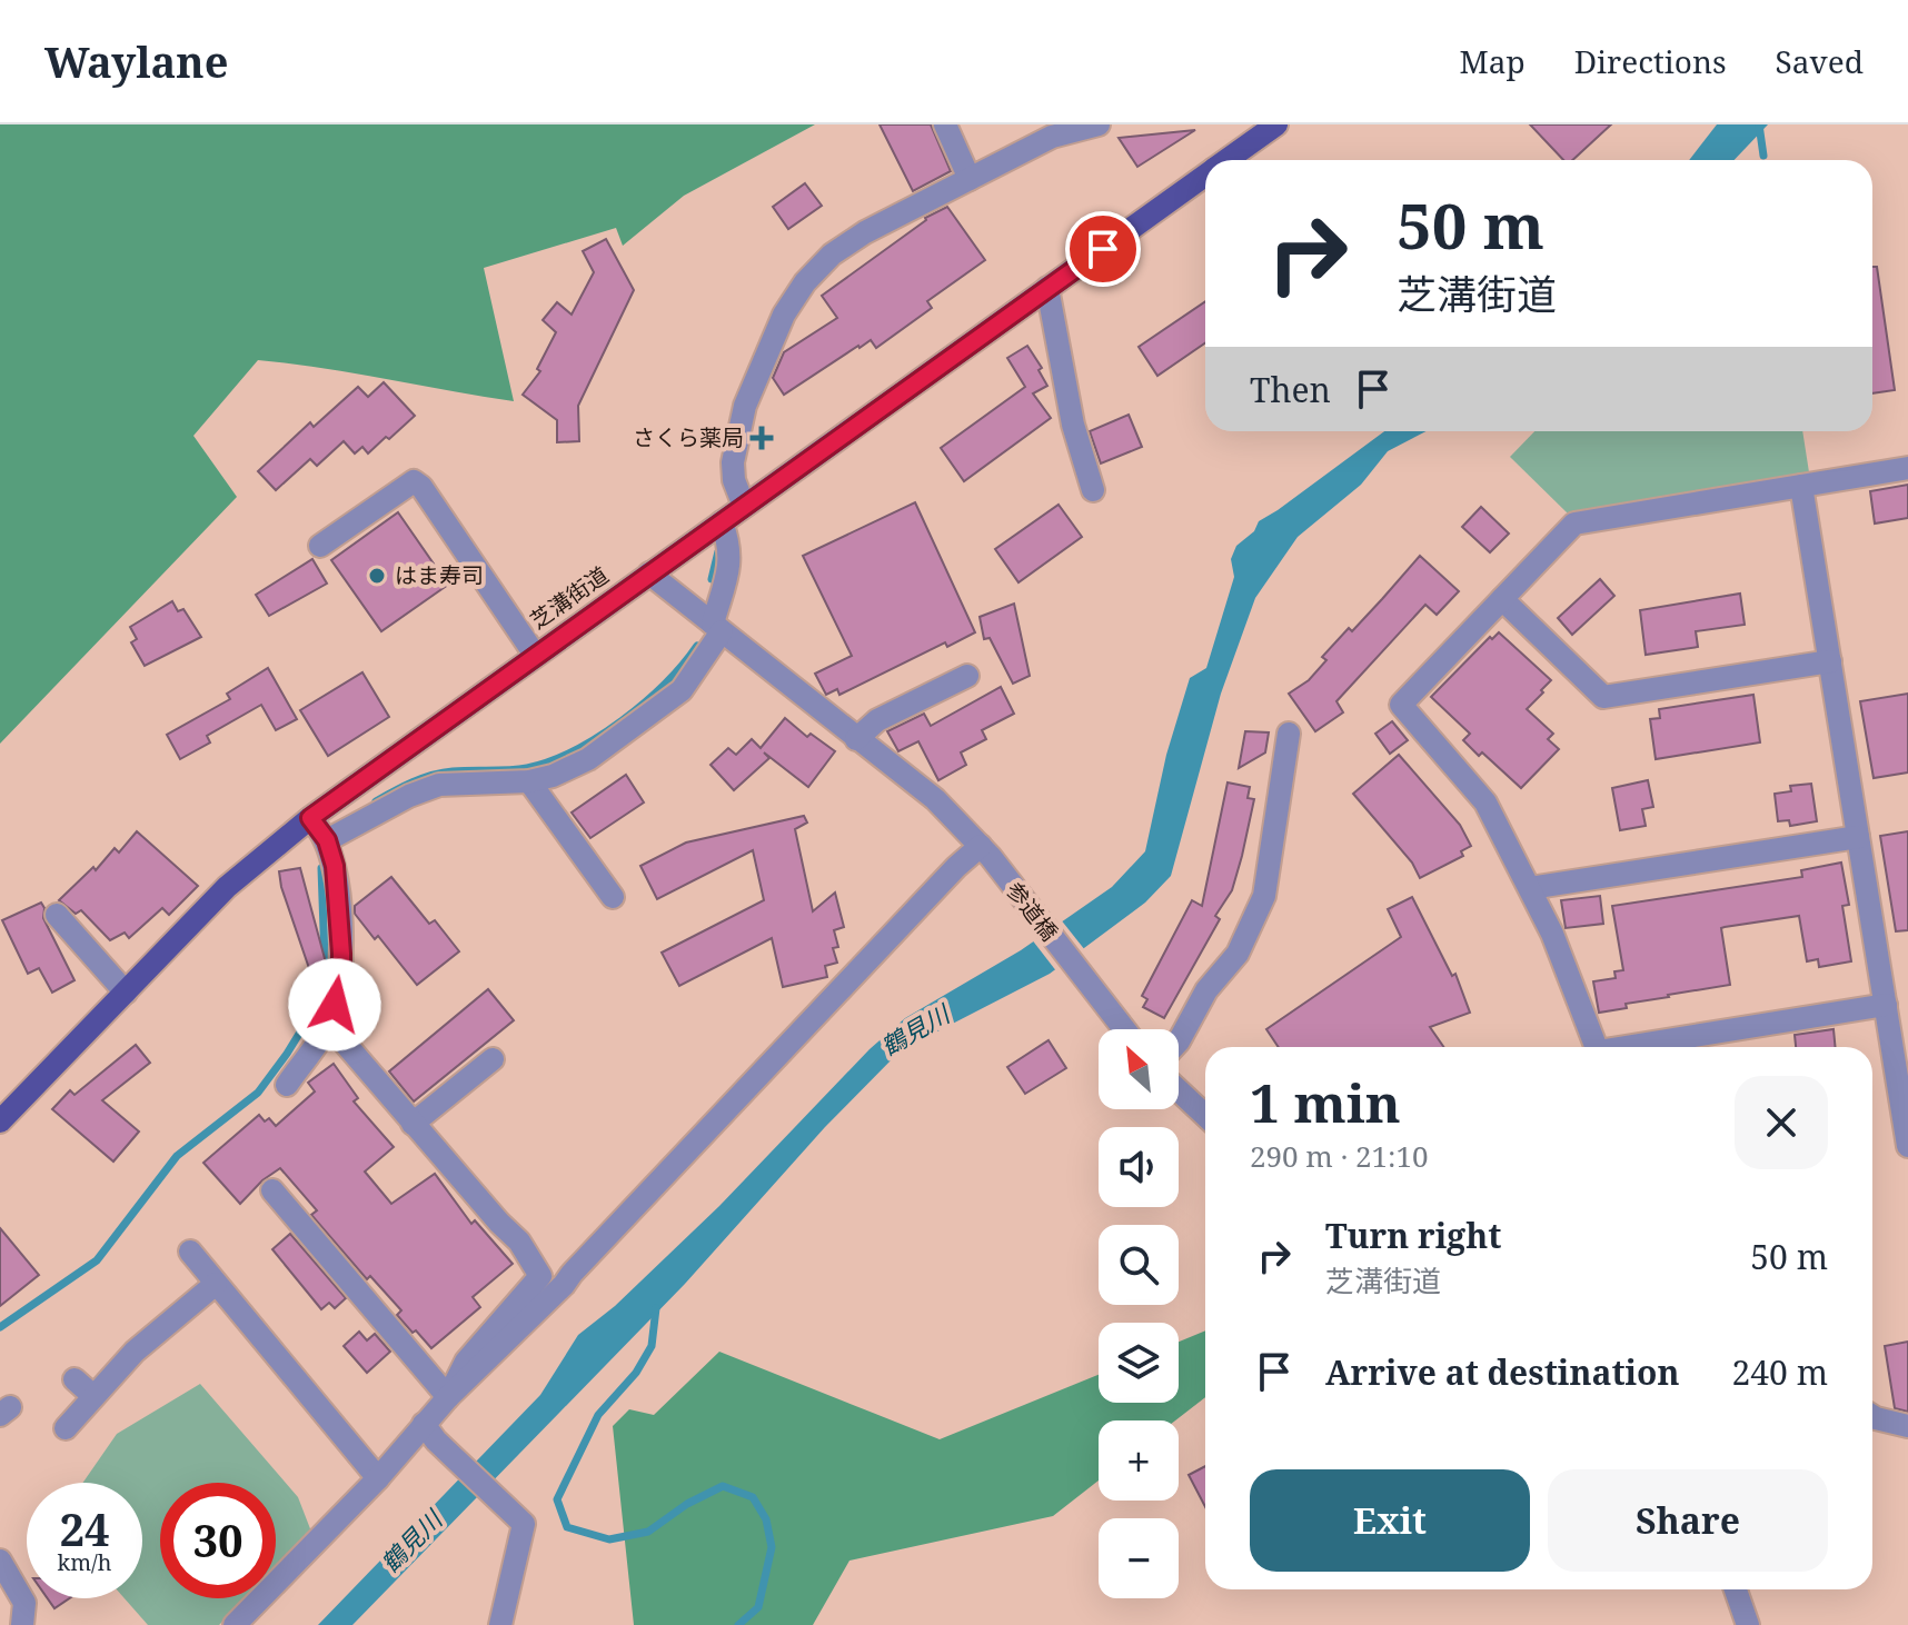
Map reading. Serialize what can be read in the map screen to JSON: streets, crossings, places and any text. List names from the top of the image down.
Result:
{
  "streets": {
    "main road": ["芝溝街道"],
    "street": ["参道橋"]
  },
  "crossings": [
    ["芝溝街道", "参道橋"]
  ],
  "water": ["鶴見川"],
  "places": {
    "health": ["さくら薬局"],
    "other": ["はま寿司"]
  },
  "north": "top left",
  "page": {
    "header": "Waylane",
    "nav": ["Map", "Directions", "Saved"],
    "turn": ["50 m", "芝溝街道"],
    "then": "Then",
    "map_buttons": ["+", "−"],
    "heading": ["1 min", "290 m · 21:10"],
    "list": [
      {
        "name": "Turn right",
        "note": "芝溝街道",
        "value": "50 m"
      },
      {
        "name": "Arrive at destination",
        "value": "240 m"
      }
    ],
    "buttons": ["Exit", "Share"],
    "speed": "24 km/h",
    "limit": "30"
  }
}
